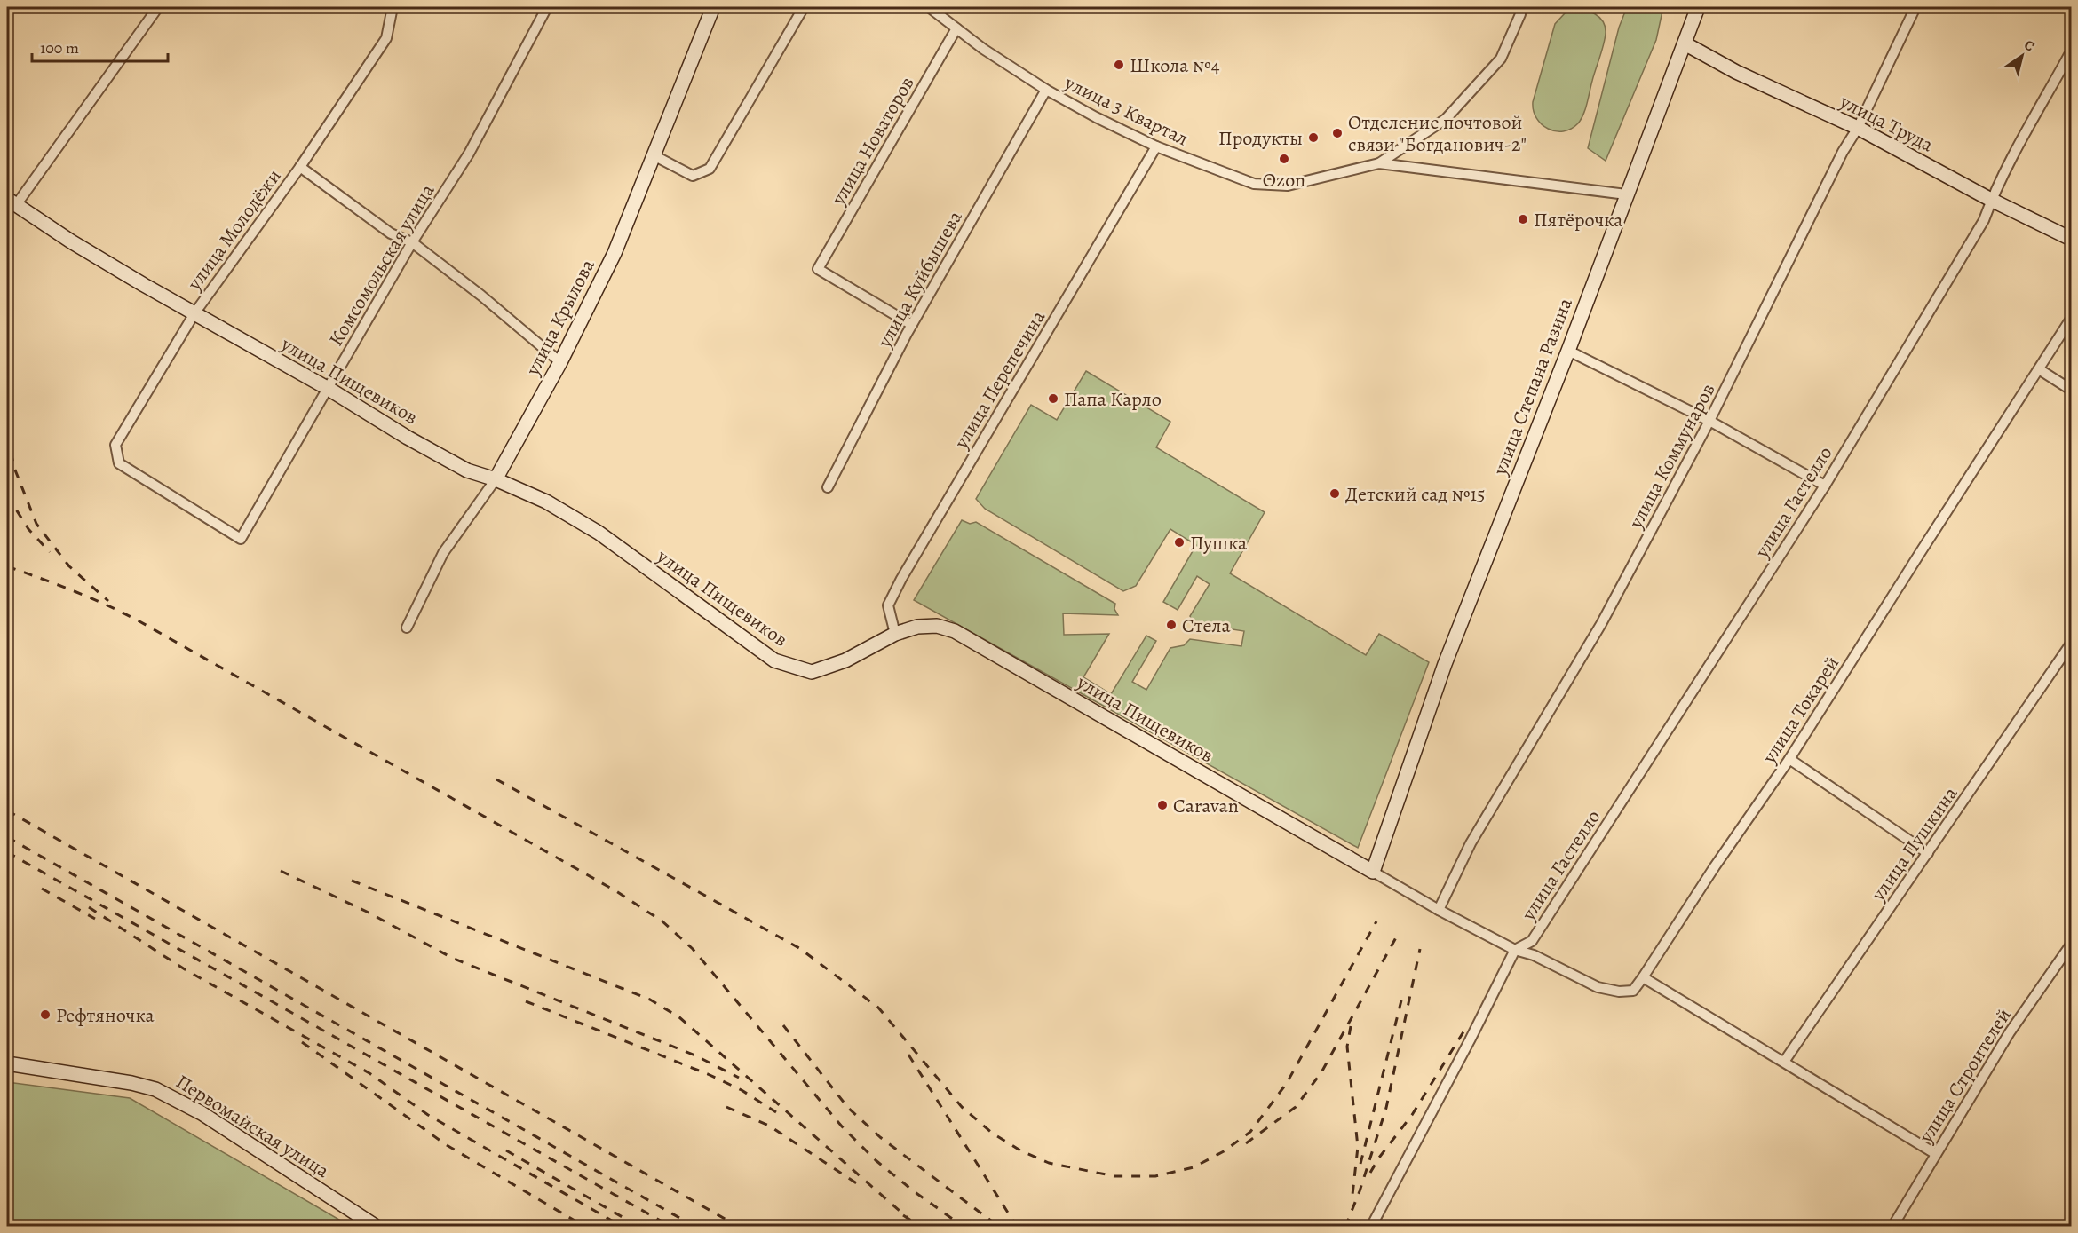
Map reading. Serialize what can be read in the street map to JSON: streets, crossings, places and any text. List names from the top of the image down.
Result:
{
  "streets": {
    "main road": [
      "улица Труда",
      "улица Крылова",
      "улица Пищевиков",
      "улица Степана Разина",
      "Первомайская улица"
    ],
    "street": [
      "улица 3 Квартал",
      "улица Новаторов",
      "улица Молодёжи",
      "Комсомольская улица",
      "улица Куйбышева",
      "улица Перепечина",
      "улица Коммунаров",
      "улица Гастелло",
      "улица Токарей",
      "улица Пушкина",
      "улица Строителей"
    ]
  },
  "crossings": [
    ["улица 3 Квартал", "улица Новаторов"],
    ["улица 3 Квартал", "улица Куйбышева"],
    ["улица 3 Квартал", "улица Перепечина"],
    ["улица Труда", "улица Степана Разина"],
    ["улица Труда", "улица Коммунаров"],
    ["улица Труда", "улица Гастелло"],
    ["улица Новаторов", "улица Куйбышева"],
    ["улица Молодёжи", "Комсомольская улица"],
    ["улица Молодёжи", "улица Пищевиков"],
    ["Комсомольская улица", "улица Пищевиков"],
    ["улица Крылова", "улица Пищевиков"],
    ["улица Перепечина", "улица Пищевиков"],
    ["улица Пищевиков", "улица Степана Разина"],
    ["улица Пищевиков", "улица Коммунаров"],
    ["улица Пищевиков", "улица Гастелло"],
    ["улица Пищевиков", "улица Токарей"]
  ],
  "places": [
    "Школа №4",
    "Отделение почтовой связи \"Богданович-2\"",
    "Продукты",
    "Ozon",
    "Пятёрочка",
    "Папа Карло",
    "Детский сад №15",
    "Пушка",
    "Стела",
    "Caravan",
    "Рефтяночка"
  ],
  "scale_bar": "100 m",
  "north": "top right"
}
